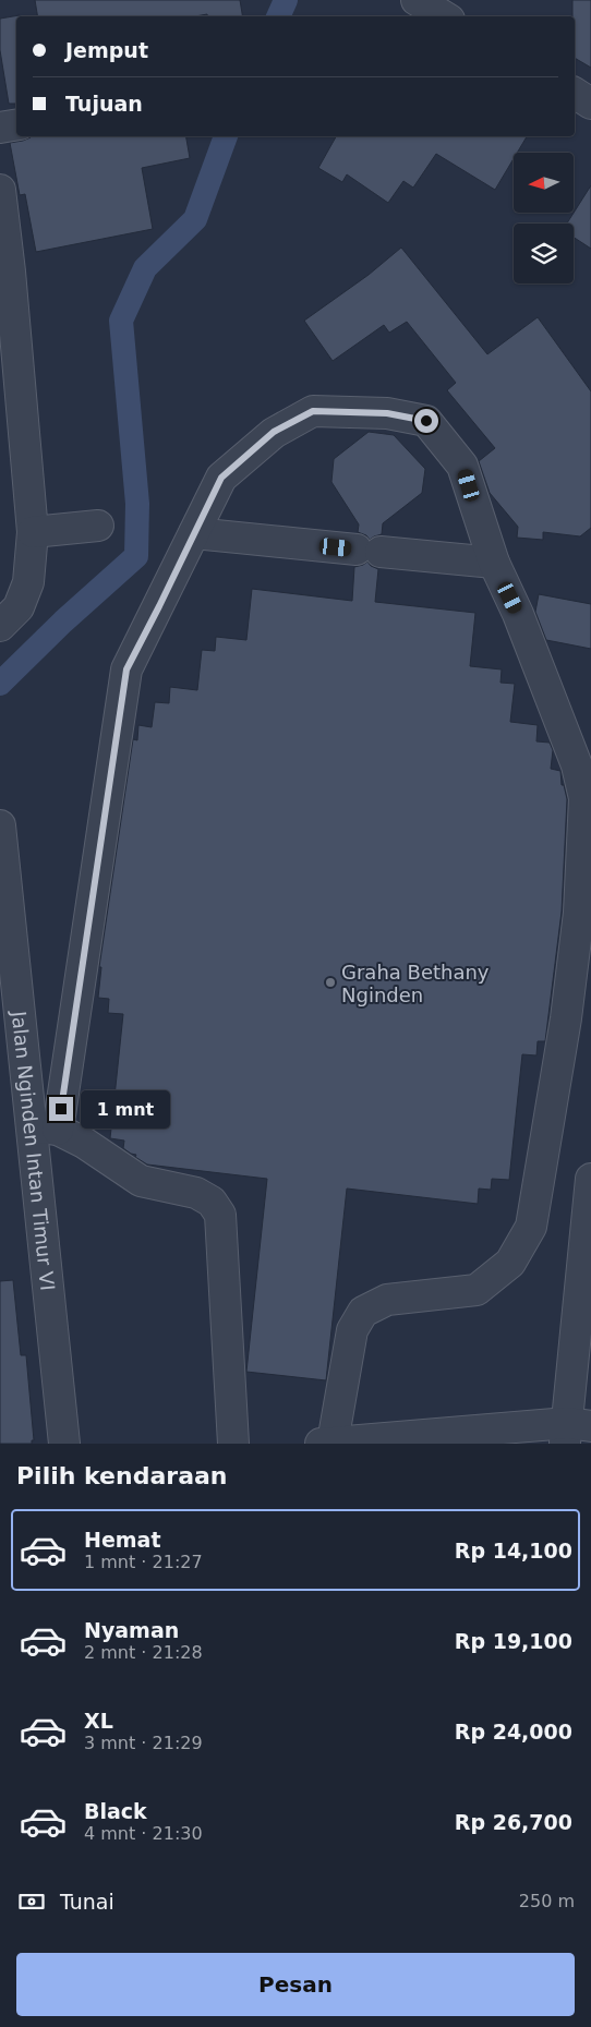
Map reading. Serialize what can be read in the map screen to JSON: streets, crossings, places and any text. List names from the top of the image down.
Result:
{
  "streets": {
    "street": ["Jalan Nginden Intan Timur VI"]
  },
  "places": ["Graha Bethany Nginden"],
  "north": "left",
  "page": {
    "banner": ["Jemput", "Tujuan"],
    "bubble": "1 mnt",
    "heading": "Pilih kendaraan",
    "list": [
      {
        "name": "Hemat",
        "note": "1 mnt · 21:27",
        "value": "Rp 14,100"
      },
      {
        "name": "Nyaman",
        "note": "2 mnt · 21:28",
        "value": "Rp 19,100"
      },
      {
        "name": "XL",
        "note": "3 mnt · 21:29",
        "value": "Rp 24,000"
      },
      {
        "name": "Black",
        "note": "4 mnt · 21:30",
        "value": "Rp 26,700"
      }
    ],
    "pay": ["Tunai", "250 m"],
    "buttons": "Pesan"
  }
}
